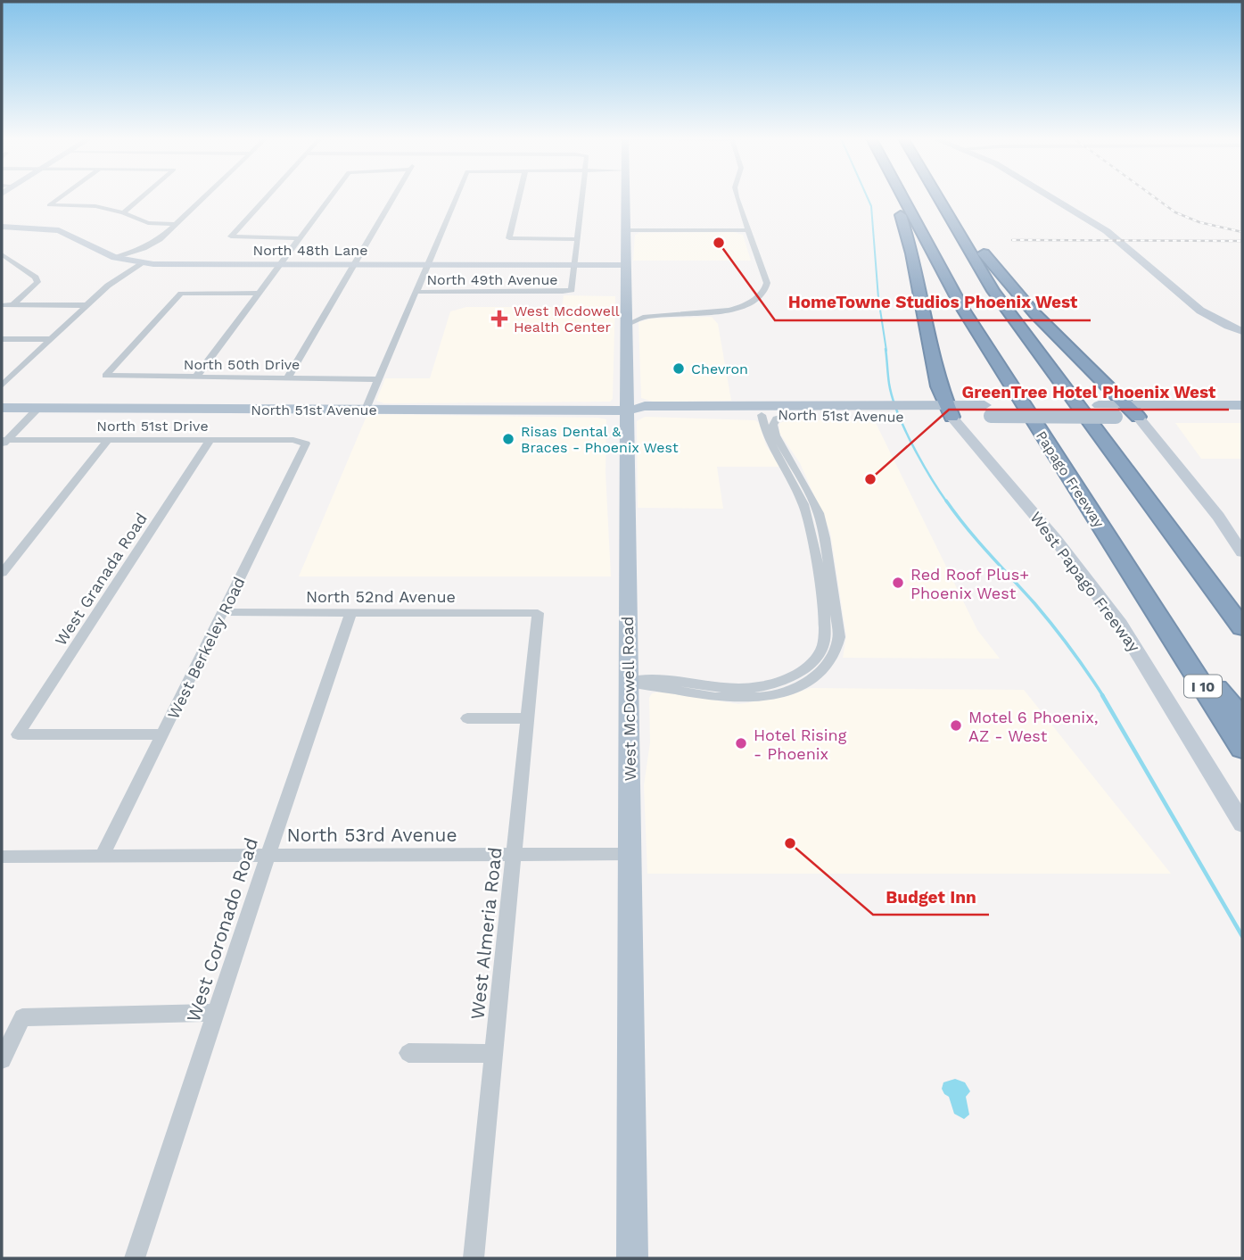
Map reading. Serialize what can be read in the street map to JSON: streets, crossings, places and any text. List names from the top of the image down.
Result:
{
  "streets": {
    "highway": ["Papago Freeway", "I 10"],
    "main road": ["North 51st Avenue", "West McDowell Road"],
    "street": [
      "North 48th Lane",
      "North 49th Avenue",
      "North 50th Drive",
      "North 51st Drive",
      "West Granada Road",
      "West Papago Freeway",
      "North 52nd Avenue",
      "West Berkeley Road",
      "North 53rd Avenue",
      "West Coronado Road",
      "West Almeria Road"
    ]
  },
  "crossings": [
    ["North 48th Lane", "North 49th Avenue"],
    ["North 48th Lane", "West McDowell Road"],
    ["North 51st Avenue", "West Papago Freeway"],
    ["North 51st Avenue", "West McDowell Road"],
    ["North 51st Drive", "West Granada Road"],
    ["North 51st Drive", "West Berkeley Road"],
    ["West Granada Road", "West Berkeley Road"],
    ["North 52nd Avenue", "West Berkeley Road"],
    ["North 52nd Avenue", "West Coronado Road"],
    ["North 52nd Avenue", "West Almeria Road"],
    ["West Berkeley Road", "North 53rd Avenue"],
    ["West McDowell Road", "North 53rd Avenue"],
    ["North 53rd Avenue", "West Coronado Road"],
    ["North 53rd Avenue", "West Almeria Road"]
  ],
  "places": {
    "other": [
      "HomeTowne Studios Phoenix West",
      "Chevron",
      "Risas Dental & Braces - Phoenix West",
      "GreenTree Hotel Phoenix West",
      "Red Roof Plus+ Phoenix West",
      "Motel 6 Phoenix, AZ - West",
      "Hotel Rising - Phoenix",
      "Budget Inn"
    ],
    "health": ["West Mcdowell Health Center"]
  }
}
